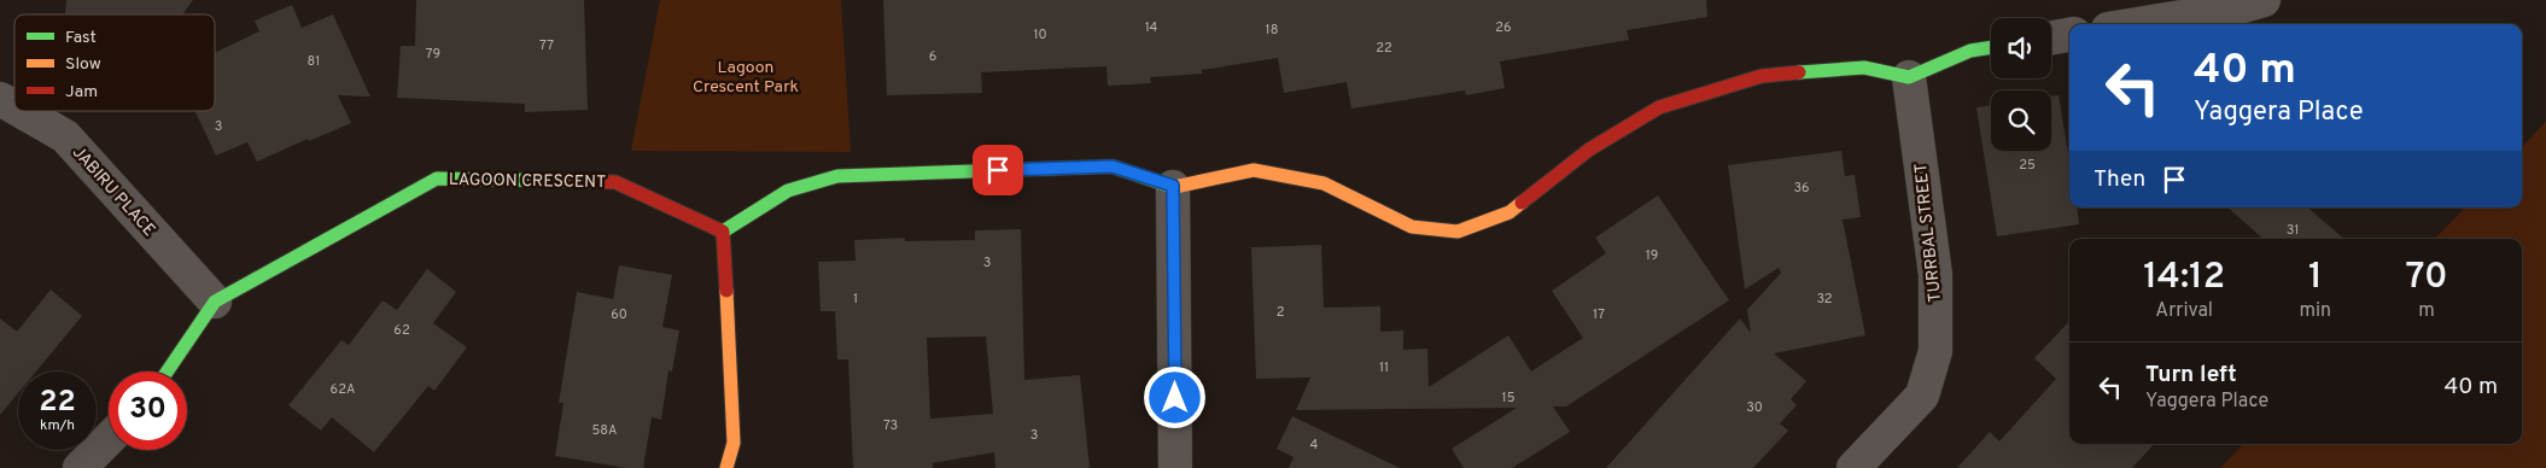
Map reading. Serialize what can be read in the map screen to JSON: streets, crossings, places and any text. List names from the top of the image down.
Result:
{
  "streets": {
    "street": ["LAGOON CRESCENT", "JABIRU PLACE", "TURRBAL STREET"]
  },
  "crossings": [
    ["LAGOON CRESCENT", "JABIRU PLACE"]
  ],
  "parks": ["Lagoon Crescent Park"],
  "house_numbers": [
    "14",
    "26",
    "18",
    "10",
    "77",
    "22",
    "79",
    "6",
    "81",
    "3",
    "25",
    "36",
    "31",
    "19",
    "3",
    "1",
    "32",
    "2",
    "60",
    "17",
    "62",
    "11",
    "62A",
    "15",
    "30",
    "73",
    "58A",
    "3",
    "4"
  ],
  "legend": ["Fast", "Slow", "Jam"],
  "page": {
    "turn": ["40 m", "Yaggera Place"],
    "then": "Then",
    "eta": [
      "14:12",
      "Arrival",
      "1",
      "min",
      "70",
      "m"
    ],
    "list": [
      {
        "name": "Turn left",
        "note": "Yaggera Place",
        "value": "40 m"
      }
    ],
    "speed": "22 km/h",
    "limit": "30"
  }
}
